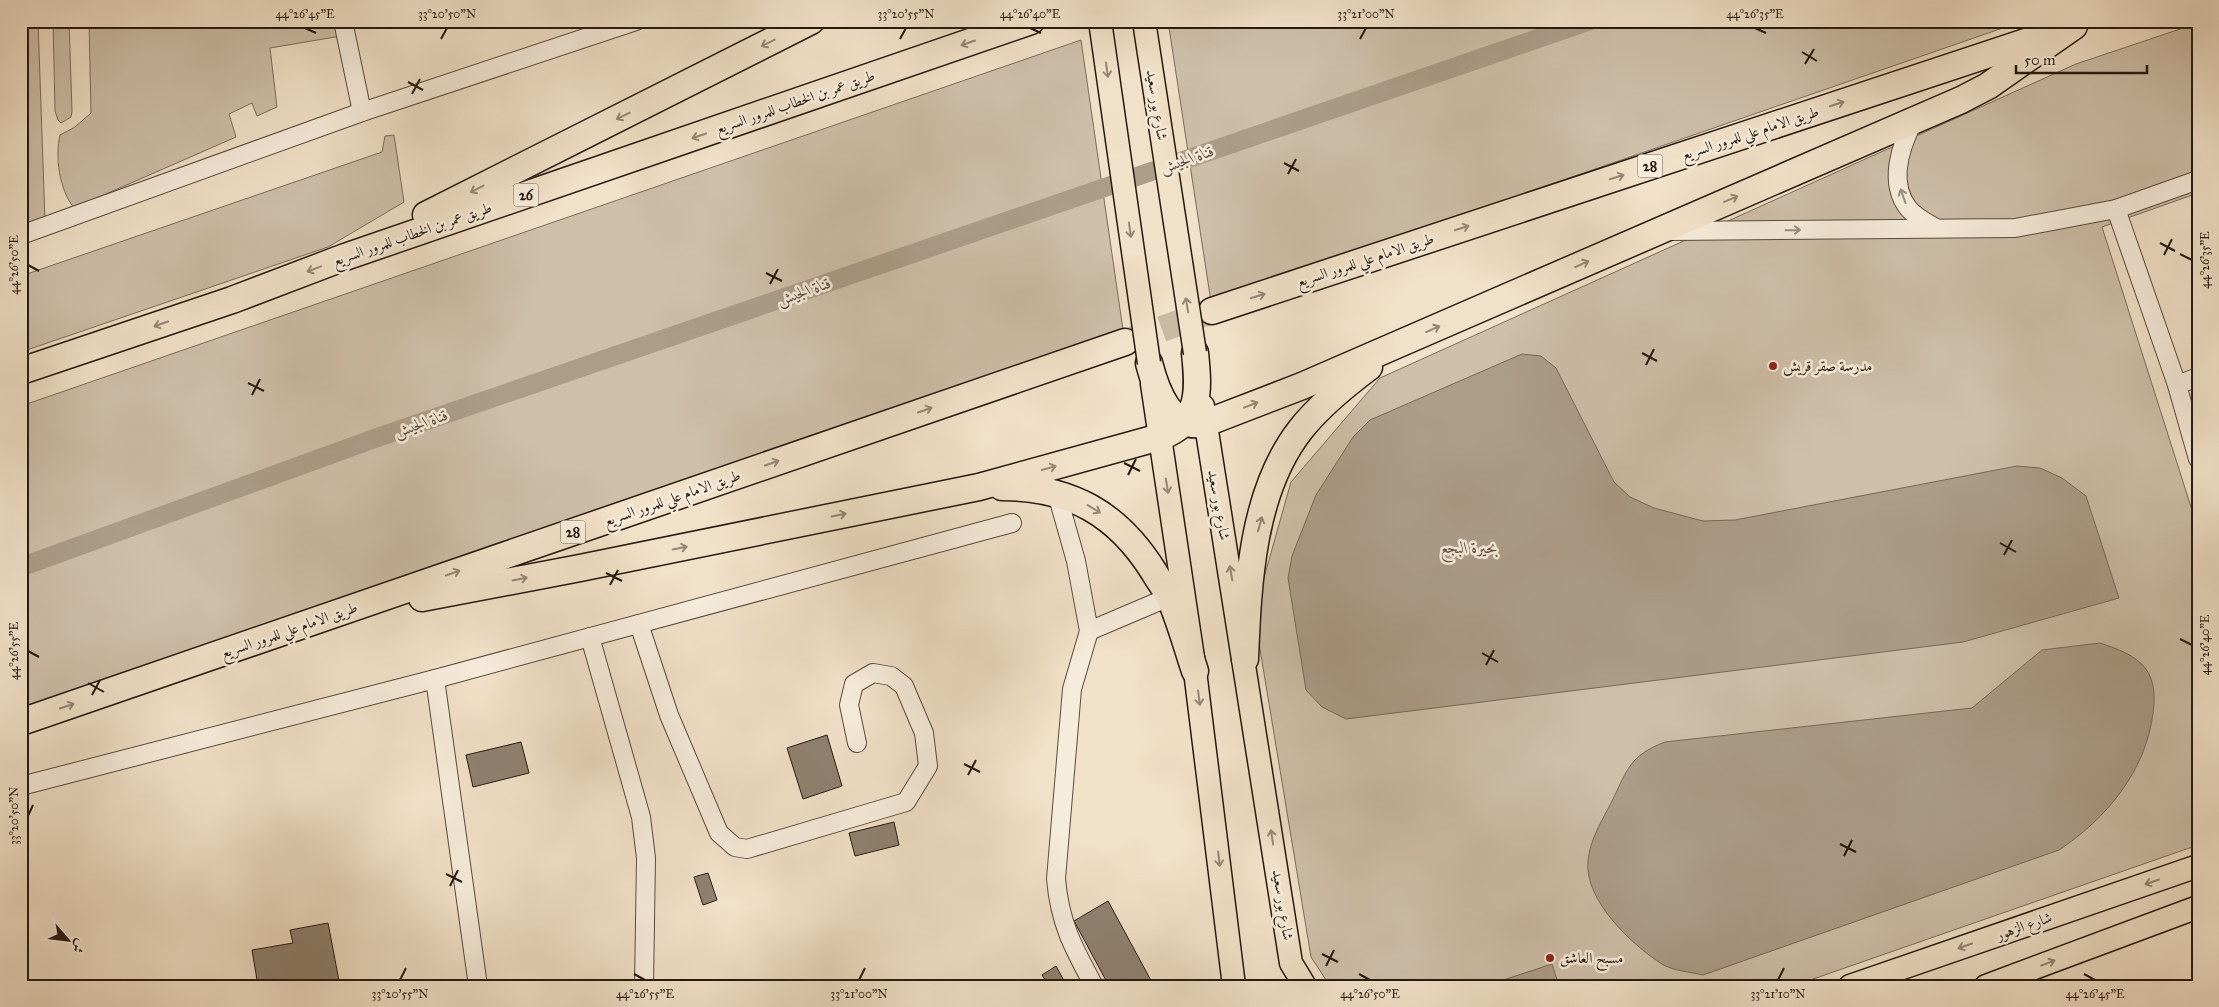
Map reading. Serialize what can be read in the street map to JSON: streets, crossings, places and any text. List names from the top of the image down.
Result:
{
  "streets": {
    "highway": [
      "طريق عمر بن الخطاب للمرور السريع",
      "طريق الامام علي للمرور السريع",
      "28",
      "26"
    ],
    "main road": ["شارع بور سعيد", "شارع الزهور"]
  },
  "water": ["قناة الجيش", "بحيرة البجع"],
  "places": ["مدرسة صقر قريش", "مسبح العاشق"],
  "scale_bar": "50 m",
  "north": "bottom right",
  "coordinates": [
    "44°26'45\"E",
    "33°20'50\"N",
    "33°20'55\"N",
    "44°26'40\"E",
    "33°21'00\"N",
    "44°26'35\"E",
    "44°26'50\"E",
    "44°26'55\"E",
    "33°21'10\"N"
  ]
}
